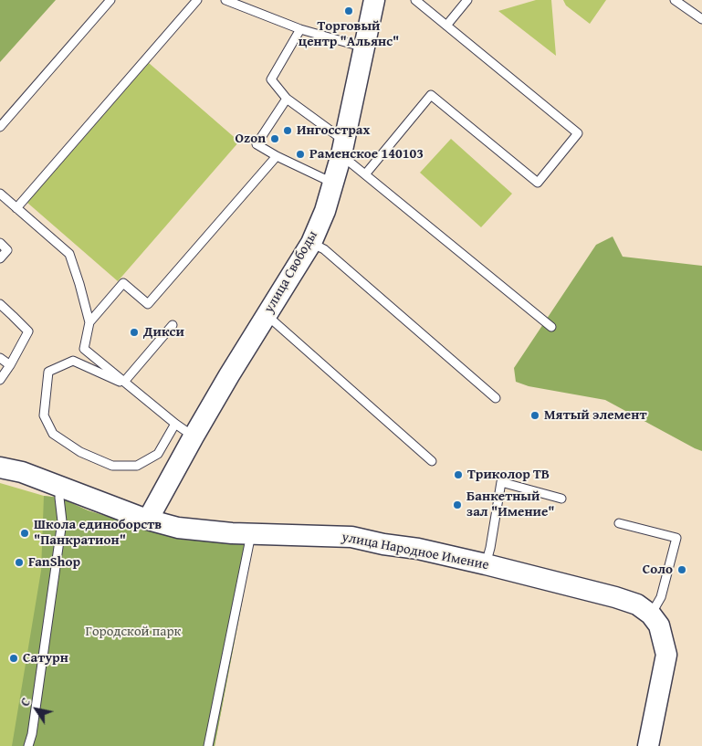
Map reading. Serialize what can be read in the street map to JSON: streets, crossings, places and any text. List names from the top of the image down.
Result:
{
  "streets": {
    "street": ["улица Свободы", "улица Народное Имение"]
  },
  "crossings": [
    ["улица Свободы", "улица Народное Имение"]
  ],
  "parks": ["Городской парк"],
  "places": [
    "Торговый центр \"Альянс\"",
    "Ингосстрах",
    "Ozon",
    "Раменское 140103",
    "Дикси",
    "Мятый элемент",
    "Триколор ТВ",
    "Банкетный зал \"Имение\"",
    "Школа единоборств \"Панкратион\"",
    "FanShop",
    "Соло",
    "Сатурн"
  ],
  "north": "top left"
}
